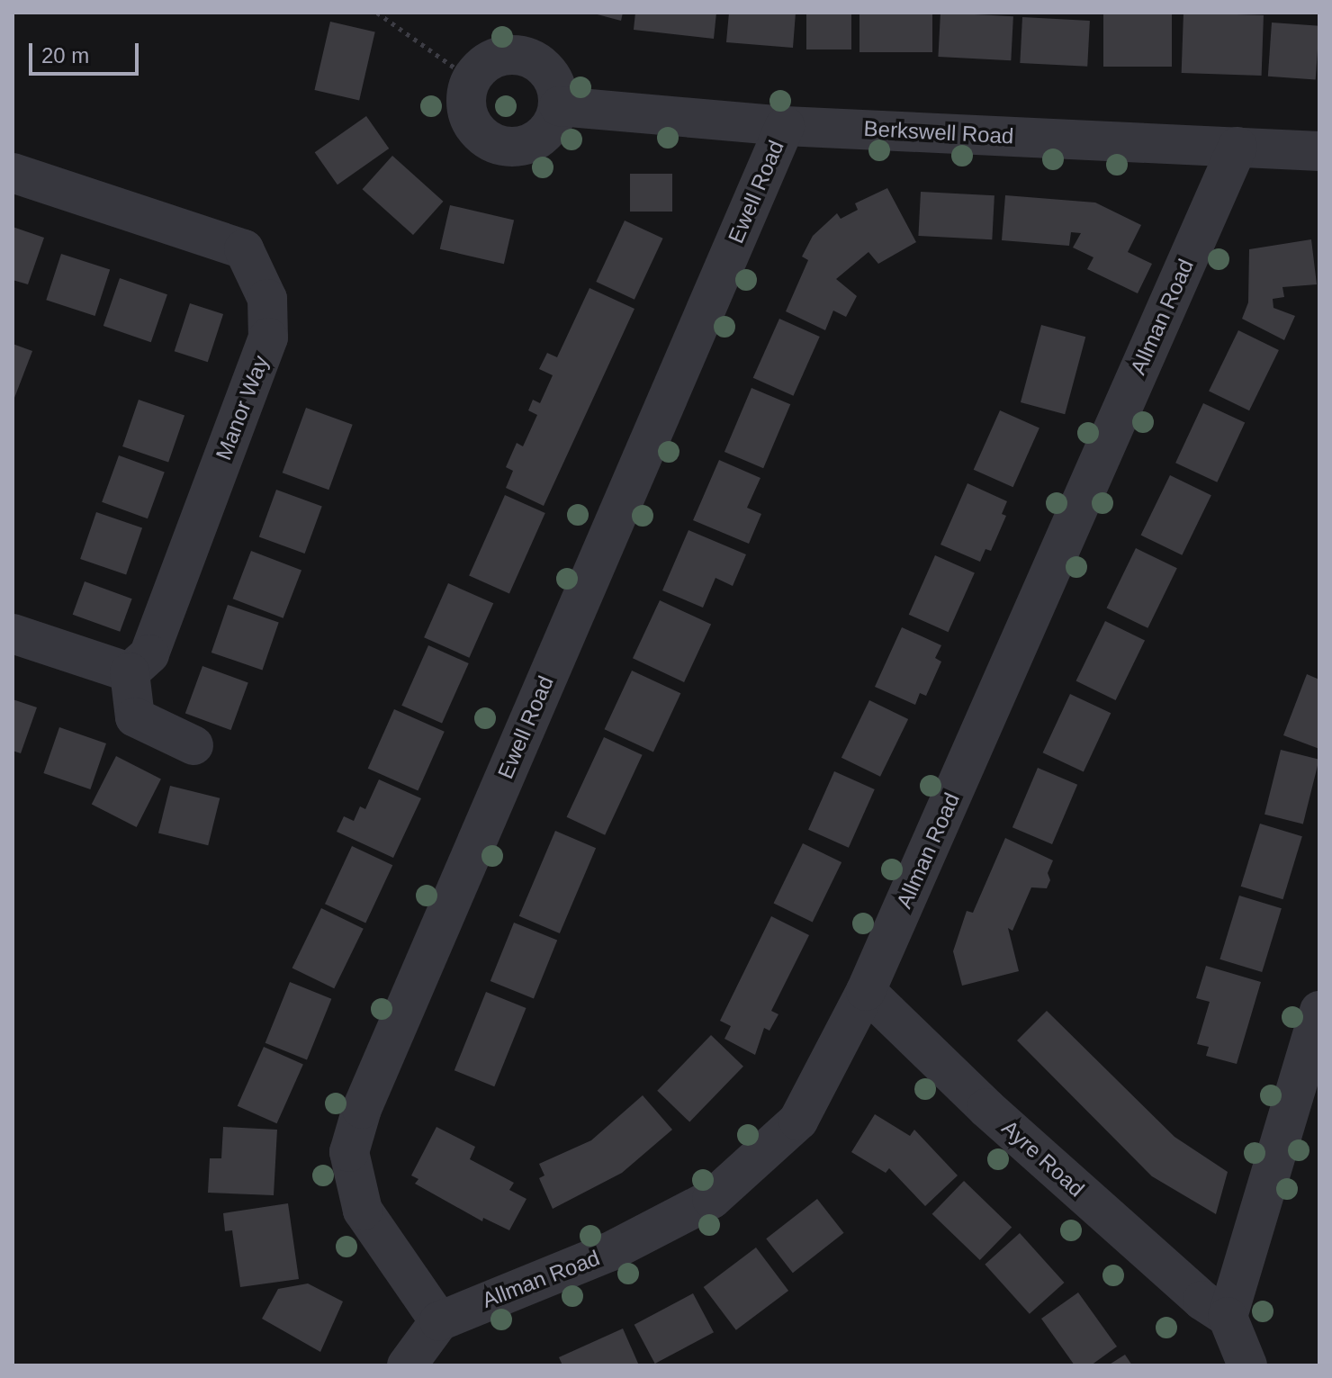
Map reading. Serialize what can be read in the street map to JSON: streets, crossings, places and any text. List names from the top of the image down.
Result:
{
  "streets": {
    "street": [
      "Berkswell Road",
      "Ewell Road",
      "Allman Road",
      "Manor Way",
      "Ayre Road"
    ]
  },
  "crossings": [
    ["Berkswell Road", "Ewell Road"],
    ["Berkswell Road", "Allman Road"],
    ["Ewell Road", "Allman Road"],
    ["Allman Road", "Ayre Road"]
  ],
  "scale_bar": "20 m"
}
